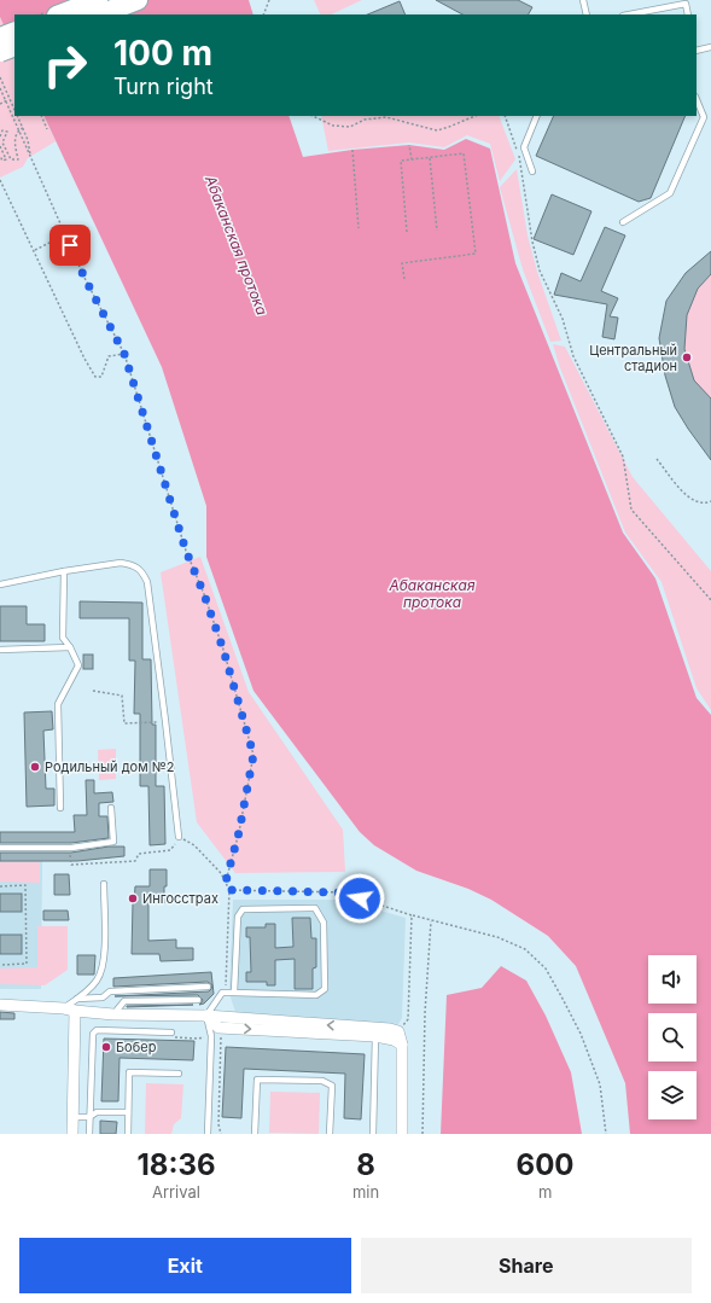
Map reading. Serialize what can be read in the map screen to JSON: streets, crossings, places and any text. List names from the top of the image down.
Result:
{
  "water": ["Абаканская протока"],
  "places": [
    "Центральный стадион",
    "Родильный дом №2",
    "Ингосстрах",
    "Бобер"
  ],
  "page": {
    "turn": ["100 m", "Turn right"],
    "eta": [
      "18:36",
      "Arrival",
      "8",
      "min",
      "600",
      "m"
    ],
    "buttons": ["Exit", "Share"]
  }
}
